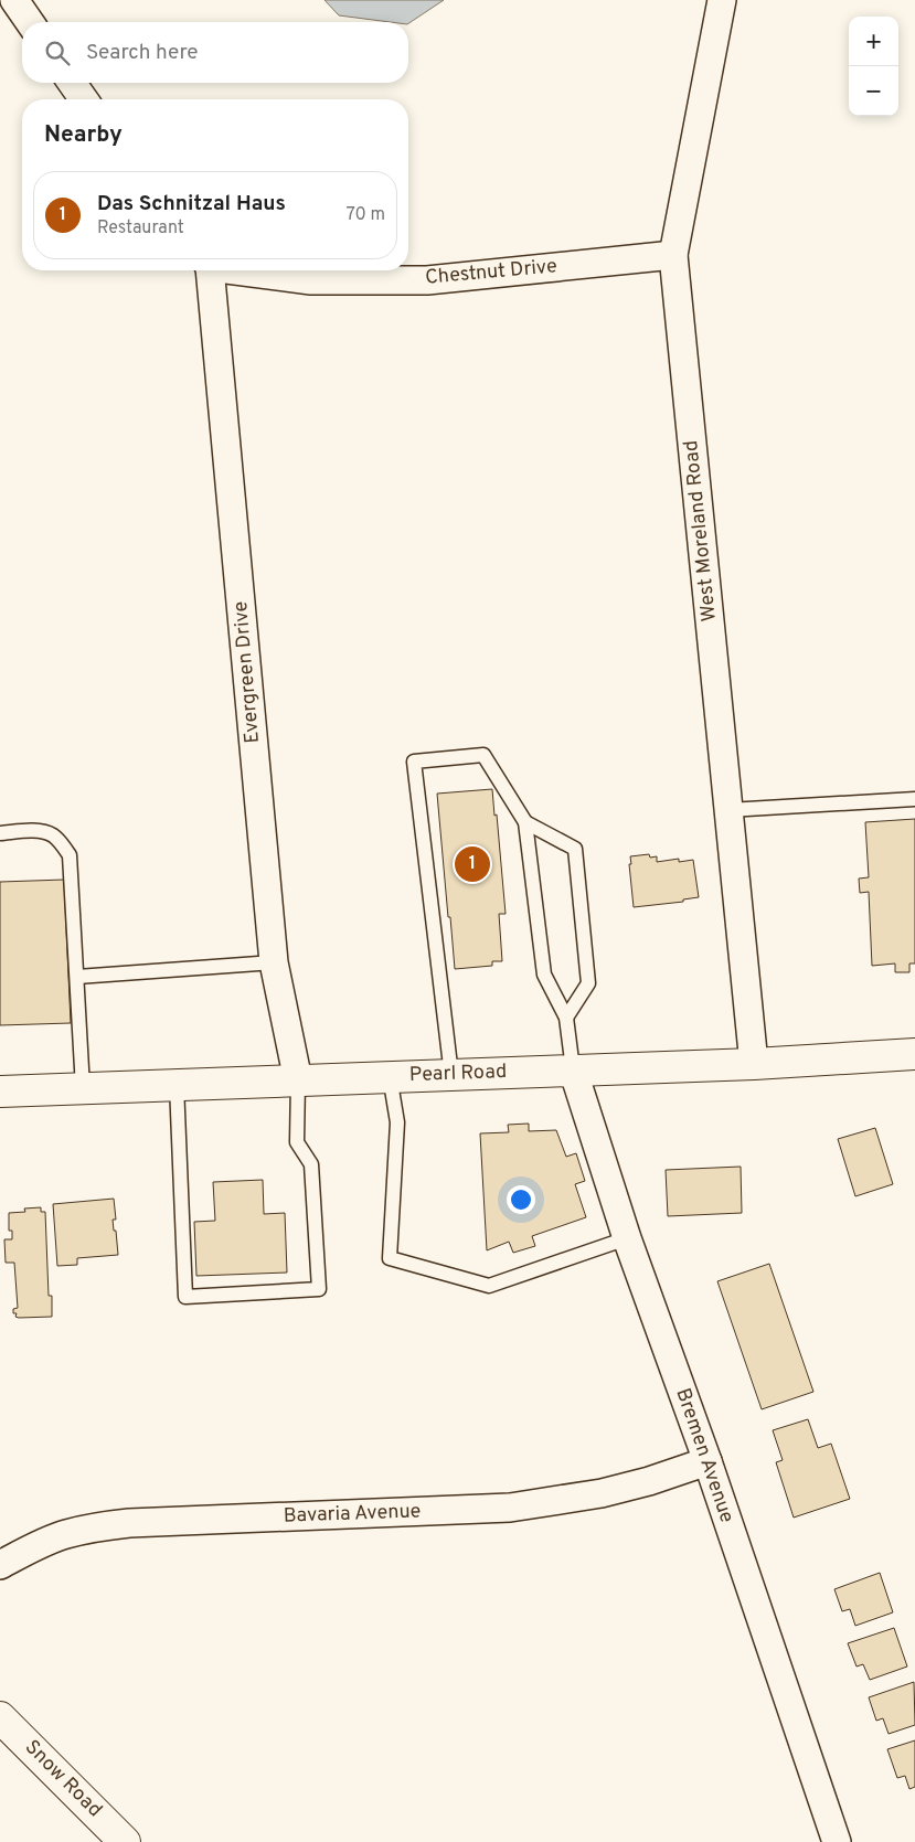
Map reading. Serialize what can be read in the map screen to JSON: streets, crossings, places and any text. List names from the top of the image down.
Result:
{
  "streets": {
    "main road": ["Pearl Road", "Snow Road"],
    "street": [
      "Chestnut Drive",
      "West Moreland Road",
      "Evergreen Drive",
      "Bremen Avenue",
      "Bavaria Avenue"
    ]
  },
  "crossings": [
    ["Chestnut Drive", "West Moreland Road"],
    ["West Moreland Road", "Pearl Road"],
    ["Evergreen Drive", "Pearl Road"],
    ["Pearl Road", "Bremen Avenue"],
    ["Bremen Avenue", "Bavaria Avenue"]
  ],
  "page": {
    "map_buttons": ["+", "−"],
    "search": "Search here",
    "heading": "Nearby",
    "list": [
      {
        "mark": "1",
        "name": "Das Schnitzal Haus",
        "note": "Restaurant",
        "value": "70 m"
      }
    ],
    "pins": "1"
  }
}
